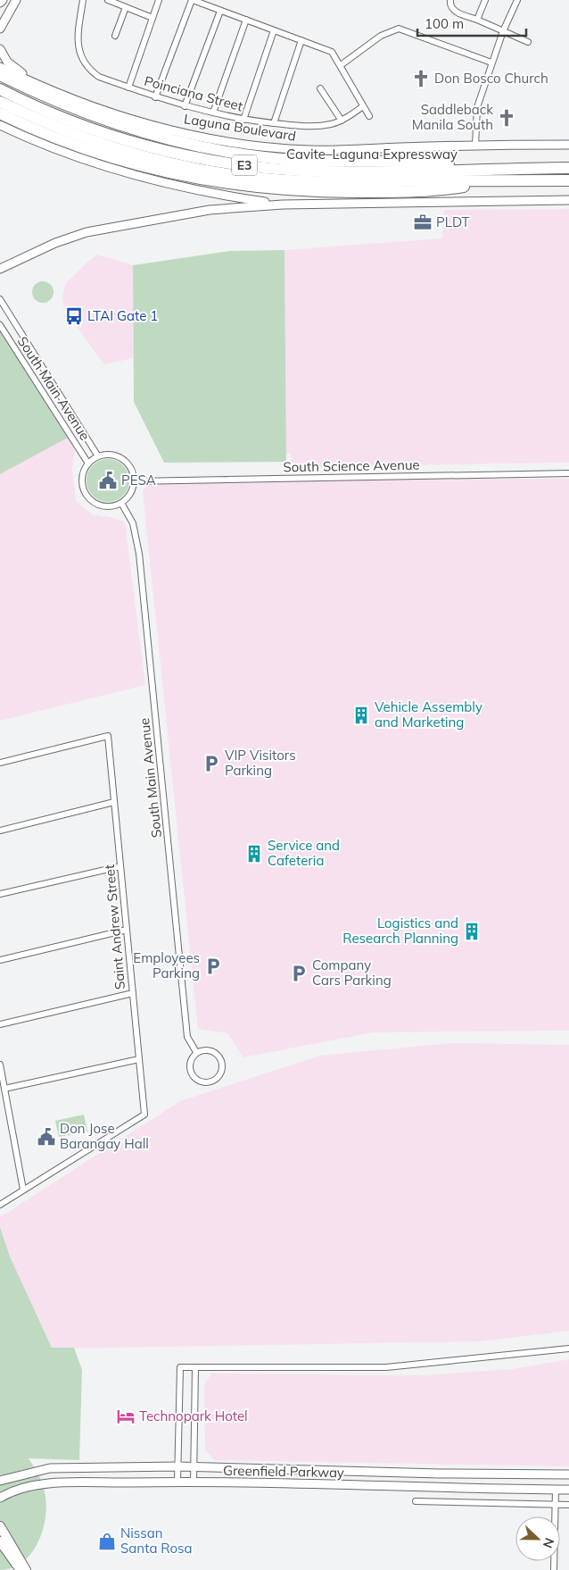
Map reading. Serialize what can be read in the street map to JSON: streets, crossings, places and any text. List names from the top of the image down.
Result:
{
  "streets": {
    "highway": ["Cavite–Laguna Expressway", "E3"],
    "main road": ["Laguna Boulevard", "Greenfield Parkway"],
    "street": [
      "Poinciana Street",
      "South Main Avenue",
      "South Science Avenue",
      "Saint Andrew Street"
    ]
  },
  "crossings": [
    ["South Main Avenue", "South Science Avenue"]
  ],
  "places": {
    "church": ["Don Bosco Church", "Saddleback Manila South"],
    "office": ["PLDT"],
    "bus stop": ["LTAI Gate 1"],
    "public building": ["PESA", "Don Jose Barangay Hall"],
    "building": ["Vehicle Assembly and Marketing", "Service and Cafeteria", "Logistics and Research Planning"],
    "parking": ["VIP Visitors Parking", "Employees Parking", "Company Cars Parking"],
    "hotel": ["Technopark Hotel"],
    "shop": ["Nissan Santa Rosa"]
  },
  "scale_bar": "100 m",
  "north": "right"
}
